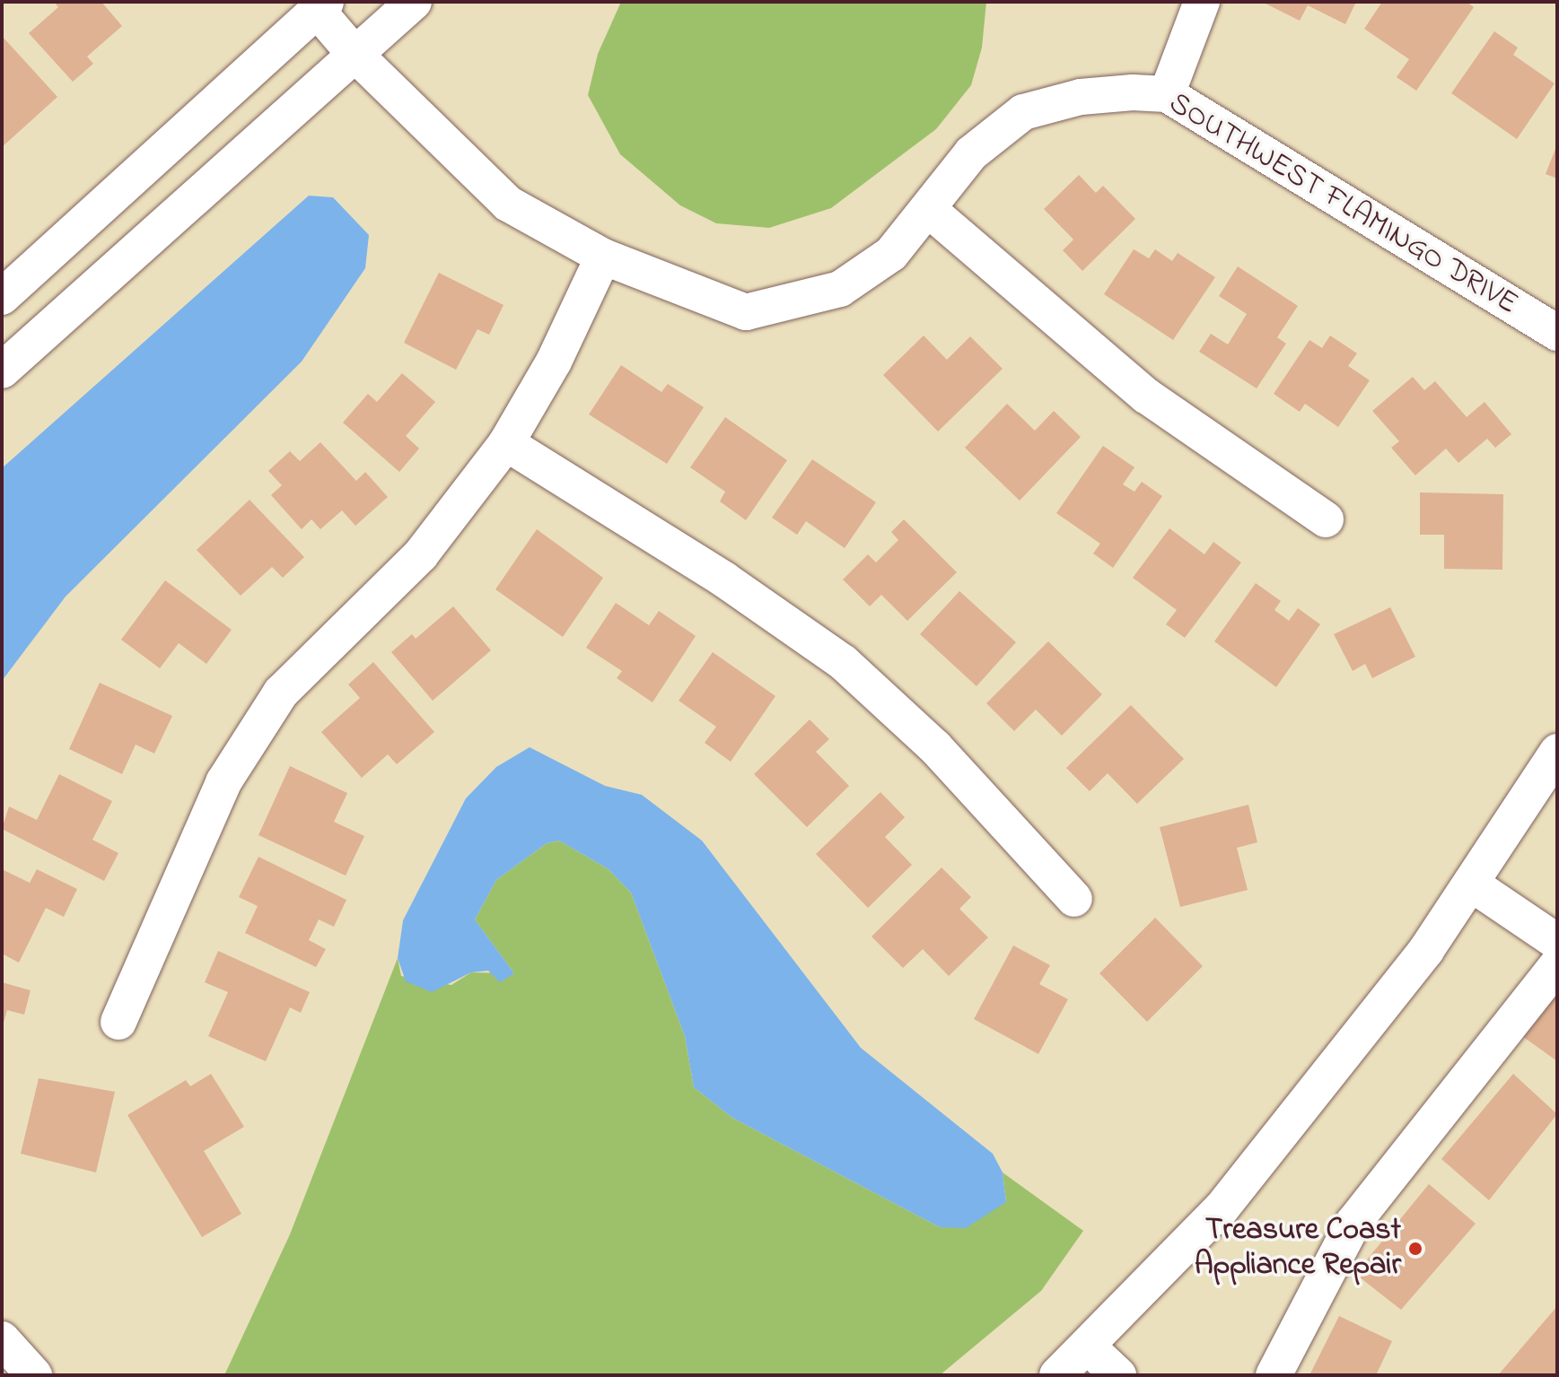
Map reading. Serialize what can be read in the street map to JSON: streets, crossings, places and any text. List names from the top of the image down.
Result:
{
  "streets": {
    "street": ["SOUTHWEST FLAMINGO DRIVE"]
  },
  "places": ["Treasure Coast Appliance Repair"]
}
